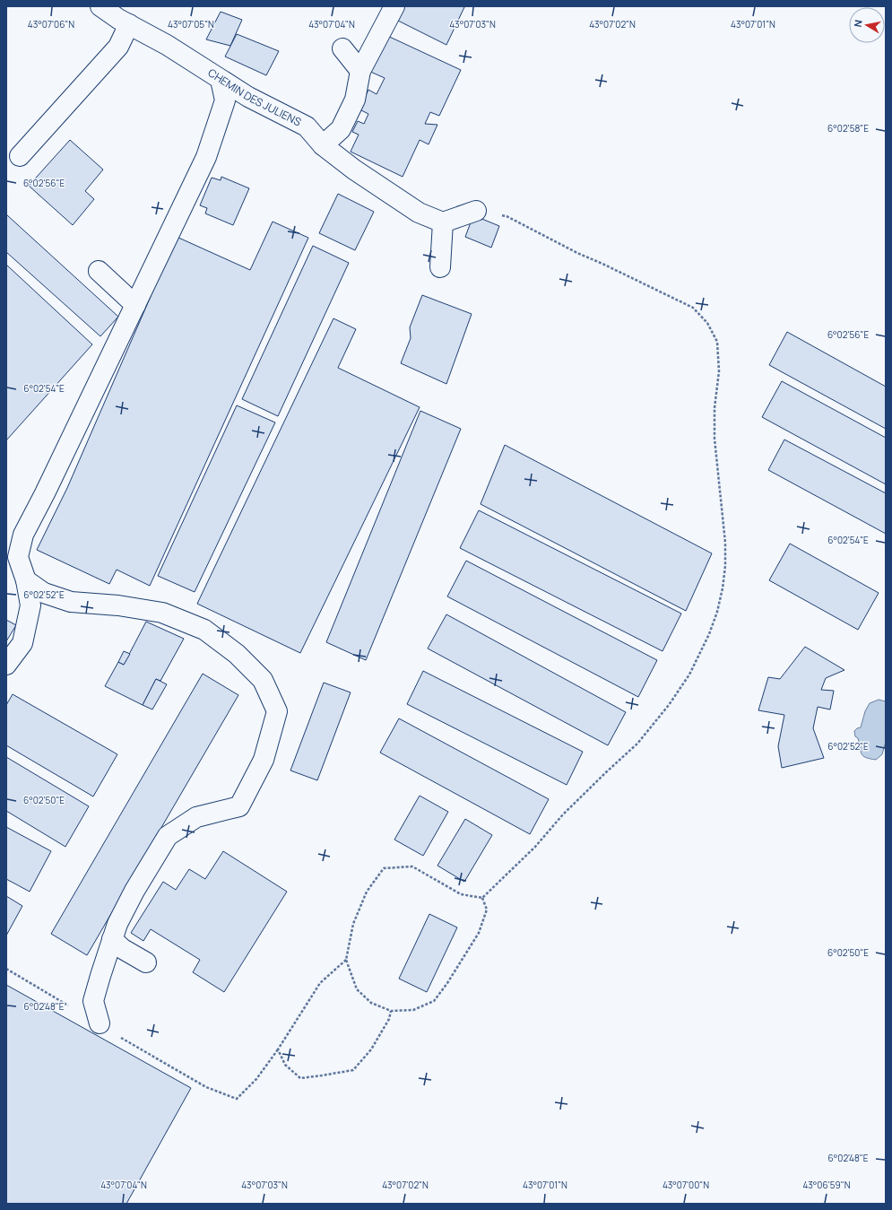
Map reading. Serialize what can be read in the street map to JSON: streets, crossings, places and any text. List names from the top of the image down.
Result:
{
  "streets": {
    "street": ["CHEMIN DES JULIENS"]
  },
  "north": "left",
  "coordinates": [
    "43°07'05\"N",
    "43°07'06\"N",
    "43°07'04\"N",
    "43°07'03\"N",
    "43°07'02\"N",
    "43°07'01\"N",
    "6°02'58\"E",
    "6°02'56\"E",
    "6°02'54\"E",
    "6°02'52\"E",
    "6°02'50\"E",
    "6°02'48\"E",
    "43°07'00\"N",
    "43°06'59\"N"
  ]
}
